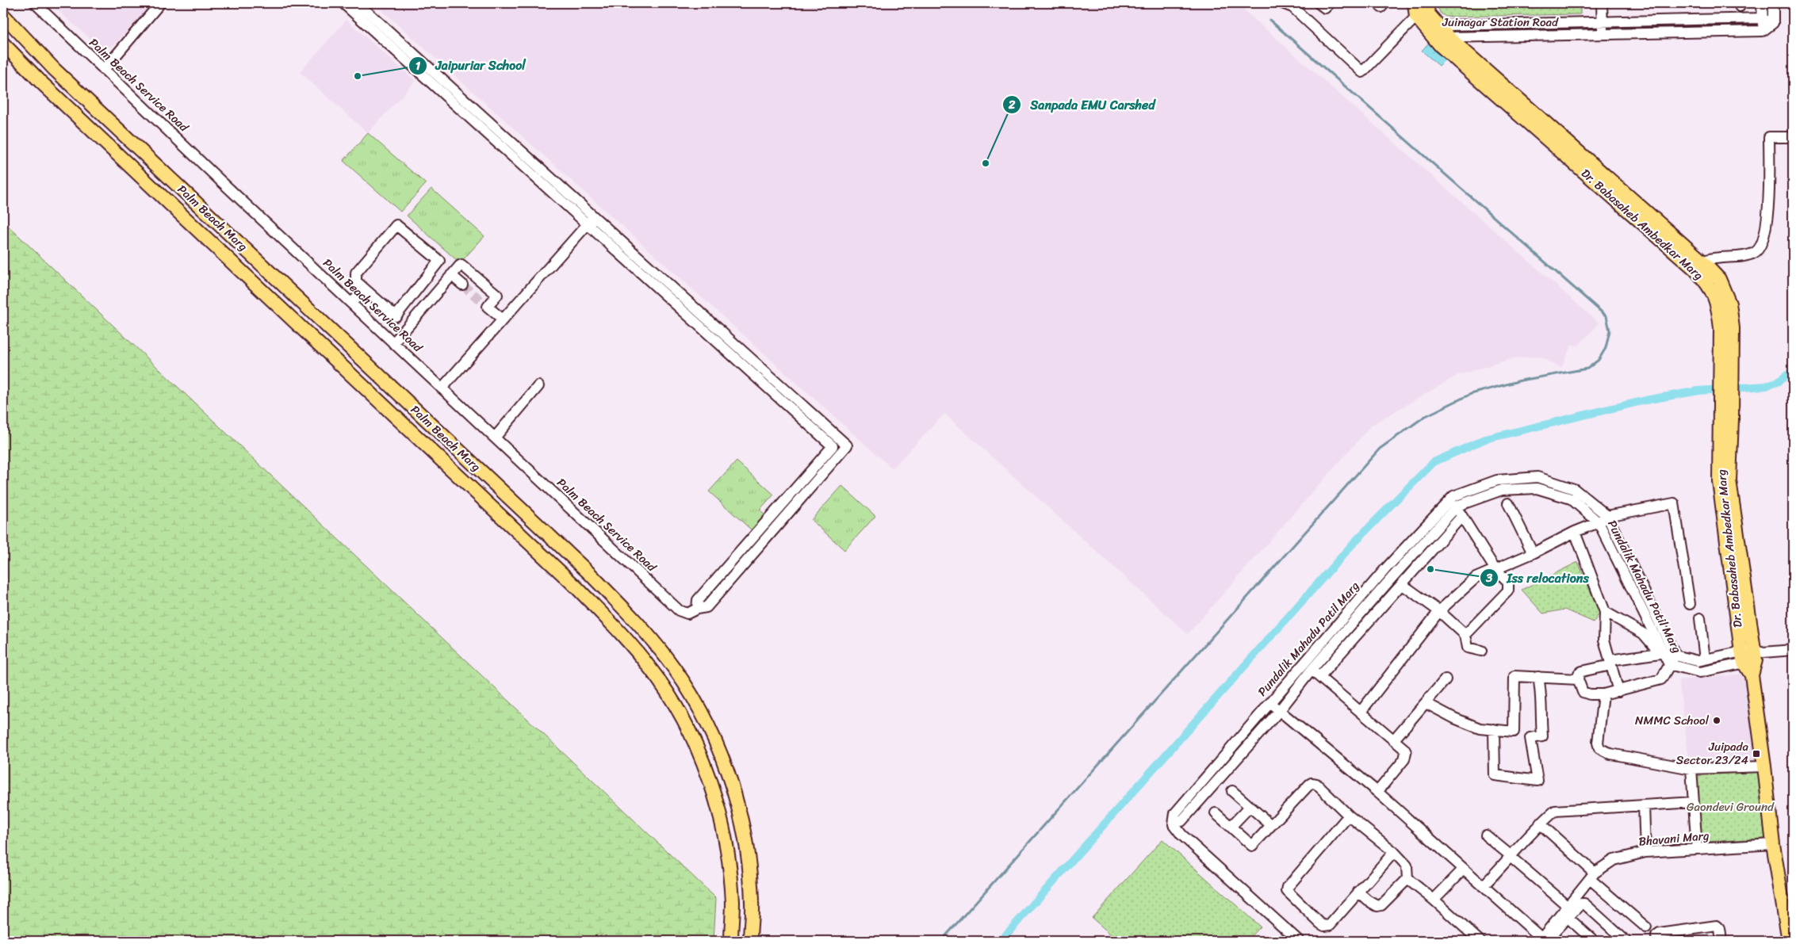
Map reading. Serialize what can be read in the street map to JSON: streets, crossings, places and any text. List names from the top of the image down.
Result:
{
  "streets": {
    "main road": ["Palm Beach Marg", "Dr. Babasaheb Ambedkar Marg"],
    "street": [
      "Juinagar Station Road",
      "Palm Beach Service Road",
      "Pundalik Mahadu Patil Marg",
      "Bhavani Marg"
    ]
  },
  "crossings": [
    ["Juinagar Station Road", "Dr. Babasaheb Ambedkar Marg"],
    ["Dr. Babasaheb Ambedkar Marg", "Pundalik Mahadu Patil Marg"],
    ["Dr. Babasaheb Ambedkar Marg", "Bhavani Marg"]
  ],
  "parks": ["Gaondevi Ground"],
  "places": {
    "other": [
      "Jaipuriar School",
      "Sanpada EMU Carshed",
      "Iss relocations",
      "NMMC School"
    ],
    "transit": ["Juipada Sector 23/24"]
  }
}
